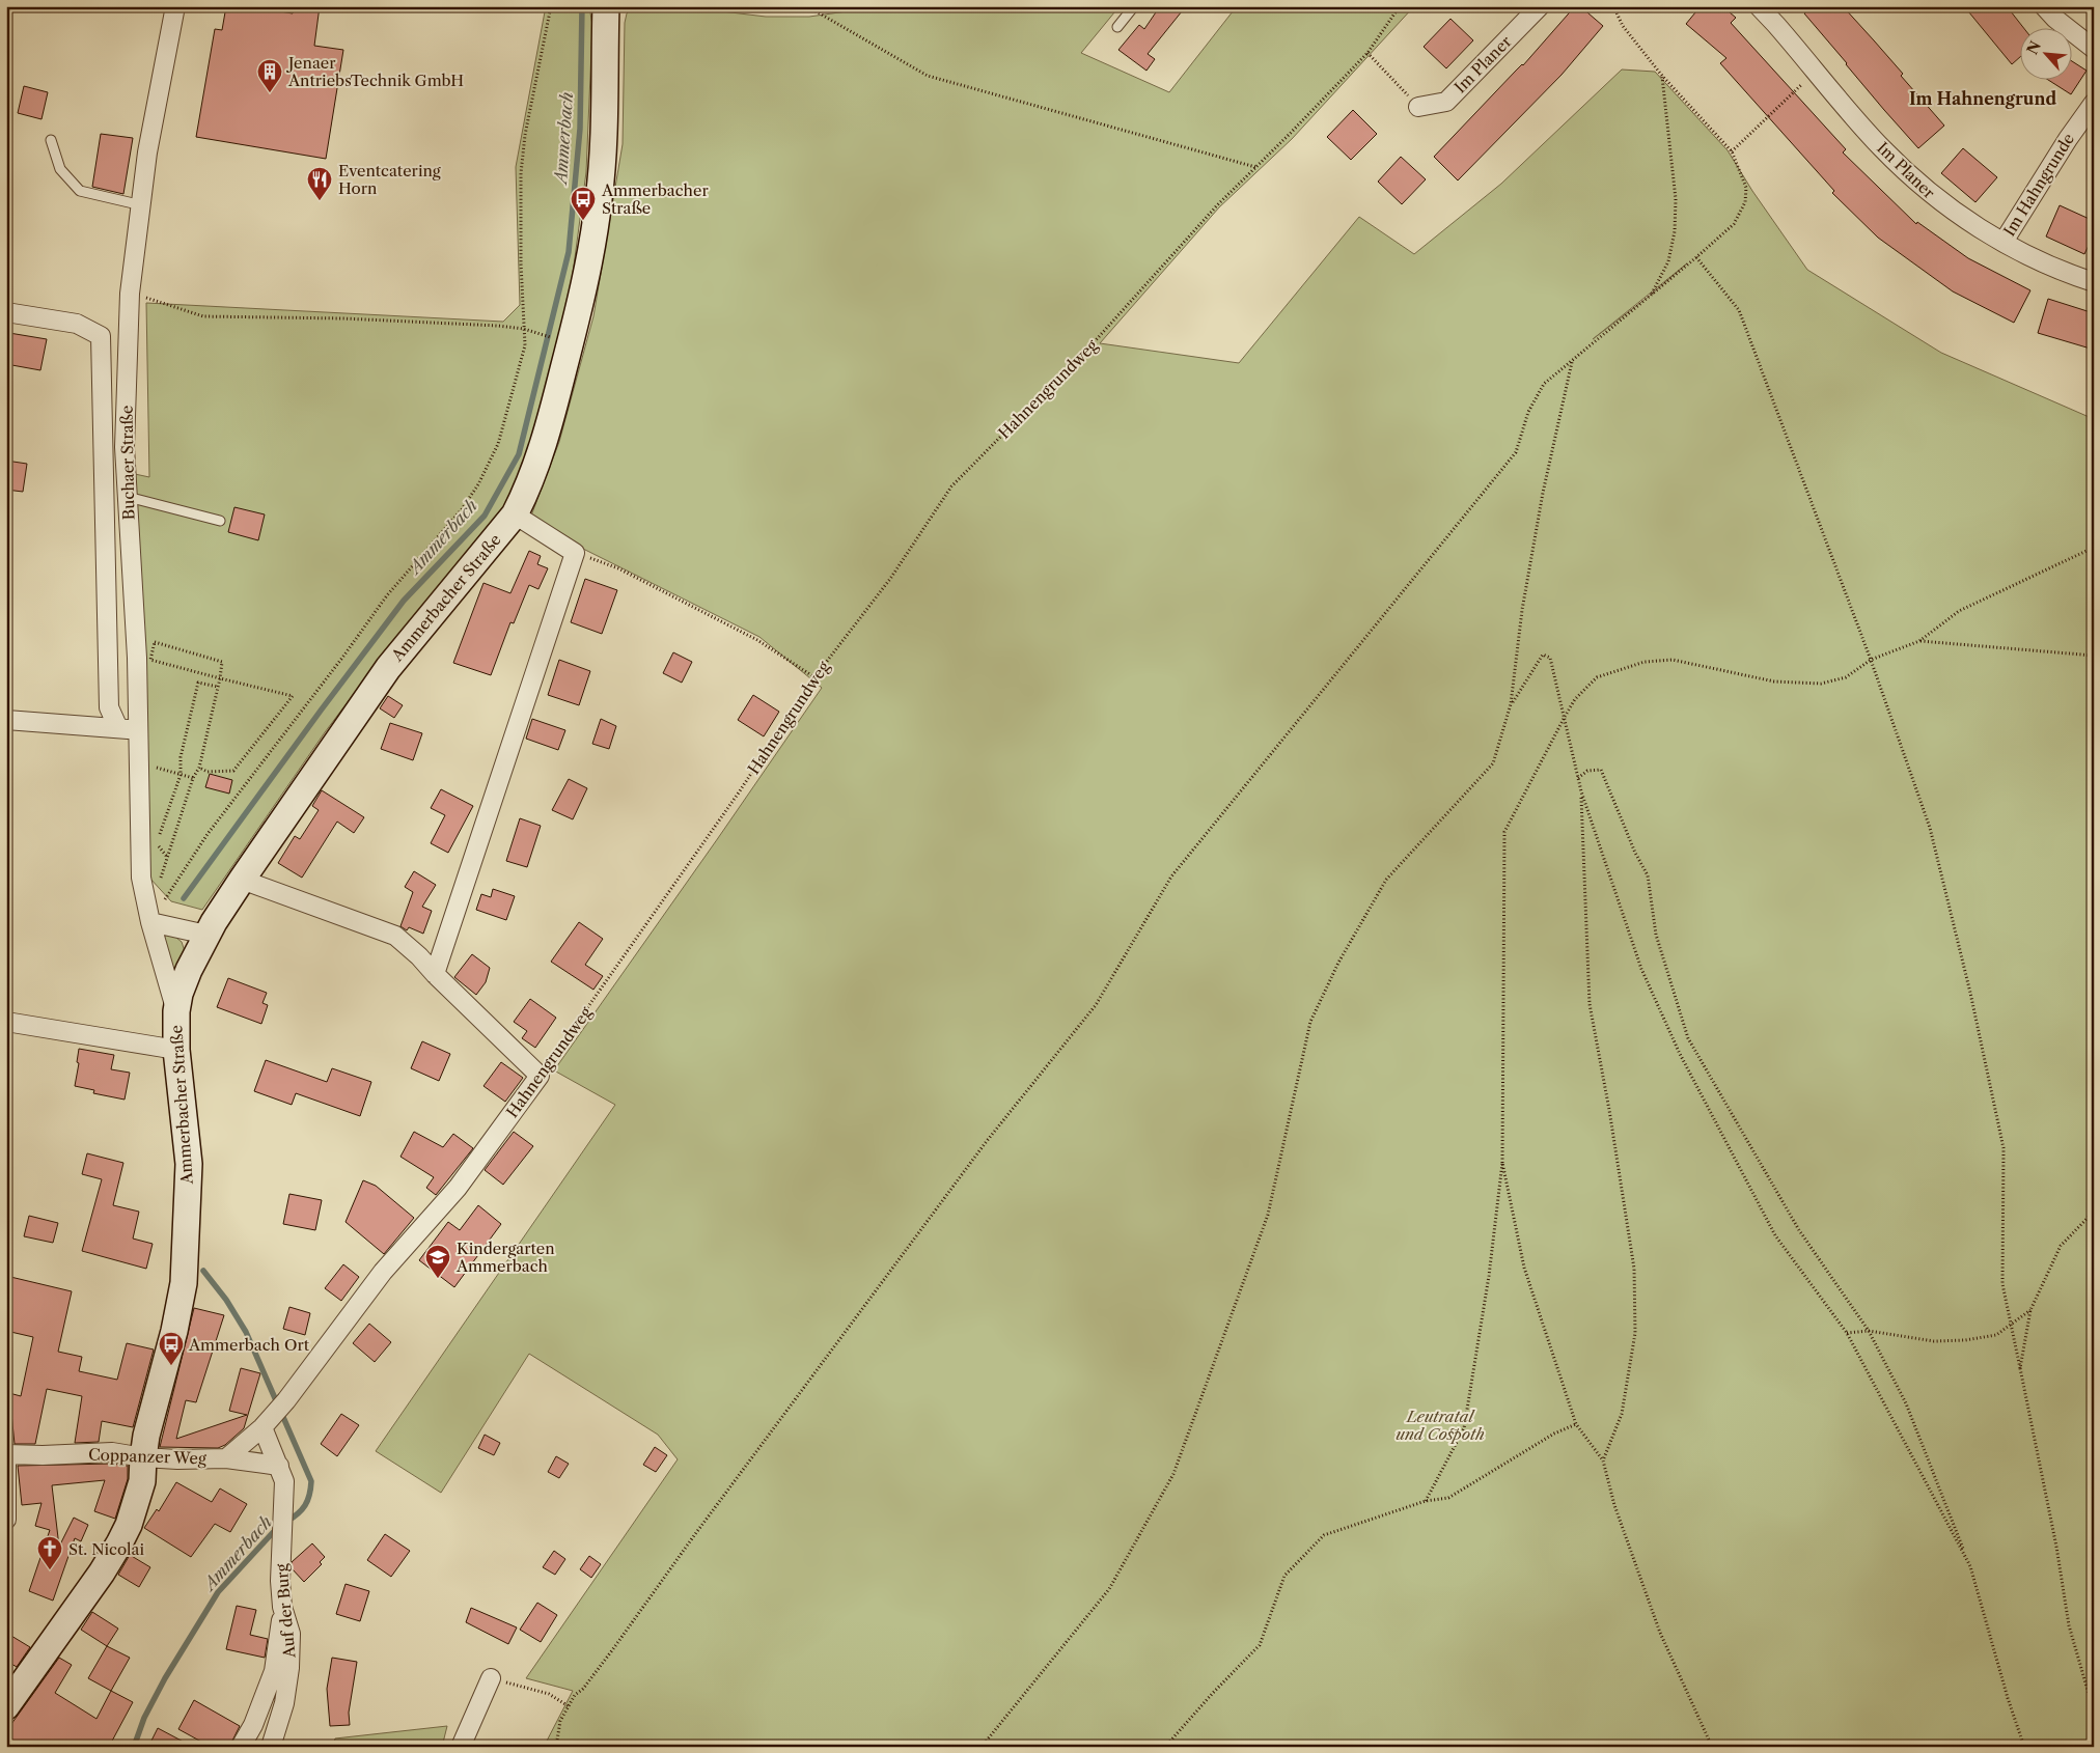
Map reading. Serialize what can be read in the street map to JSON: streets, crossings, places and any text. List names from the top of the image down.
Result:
{
  "streets": {
    "main road": ["Ammerbacher Straße"],
    "street": [
      "Im Planer",
      "Im Hahngrunde",
      "Hahnengrundweg",
      "Buchaer Straße",
      "Coppanzer Weg",
      "Auf der Burg"
    ]
  },
  "crossings": [
    ["Im Planer", "Im Hahngrunde"],
    ["Hahnengrundweg", "Coppanzer Weg"],
    ["Buchaer Straße", "Ammerbacher Straße"],
    ["Ammerbacher Straße", "Coppanzer Weg"]
  ],
  "districts": ["Im Hahnengrund"],
  "water": ["Ammerbach"],
  "parks": ["Leutratal und Cospoth"],
  "places": {
    "building": ["Jenaer AntriebsTechnik GmbH"],
    "restaurant": ["Eventcatering Horn"],
    "bus stop": ["Ammerbacher Straße", "Ammerbach Ort"],
    "school or university": ["Kindergarten Ammerbach"],
    "church": ["St. Nicolai"]
  },
  "north": "top left"
}
